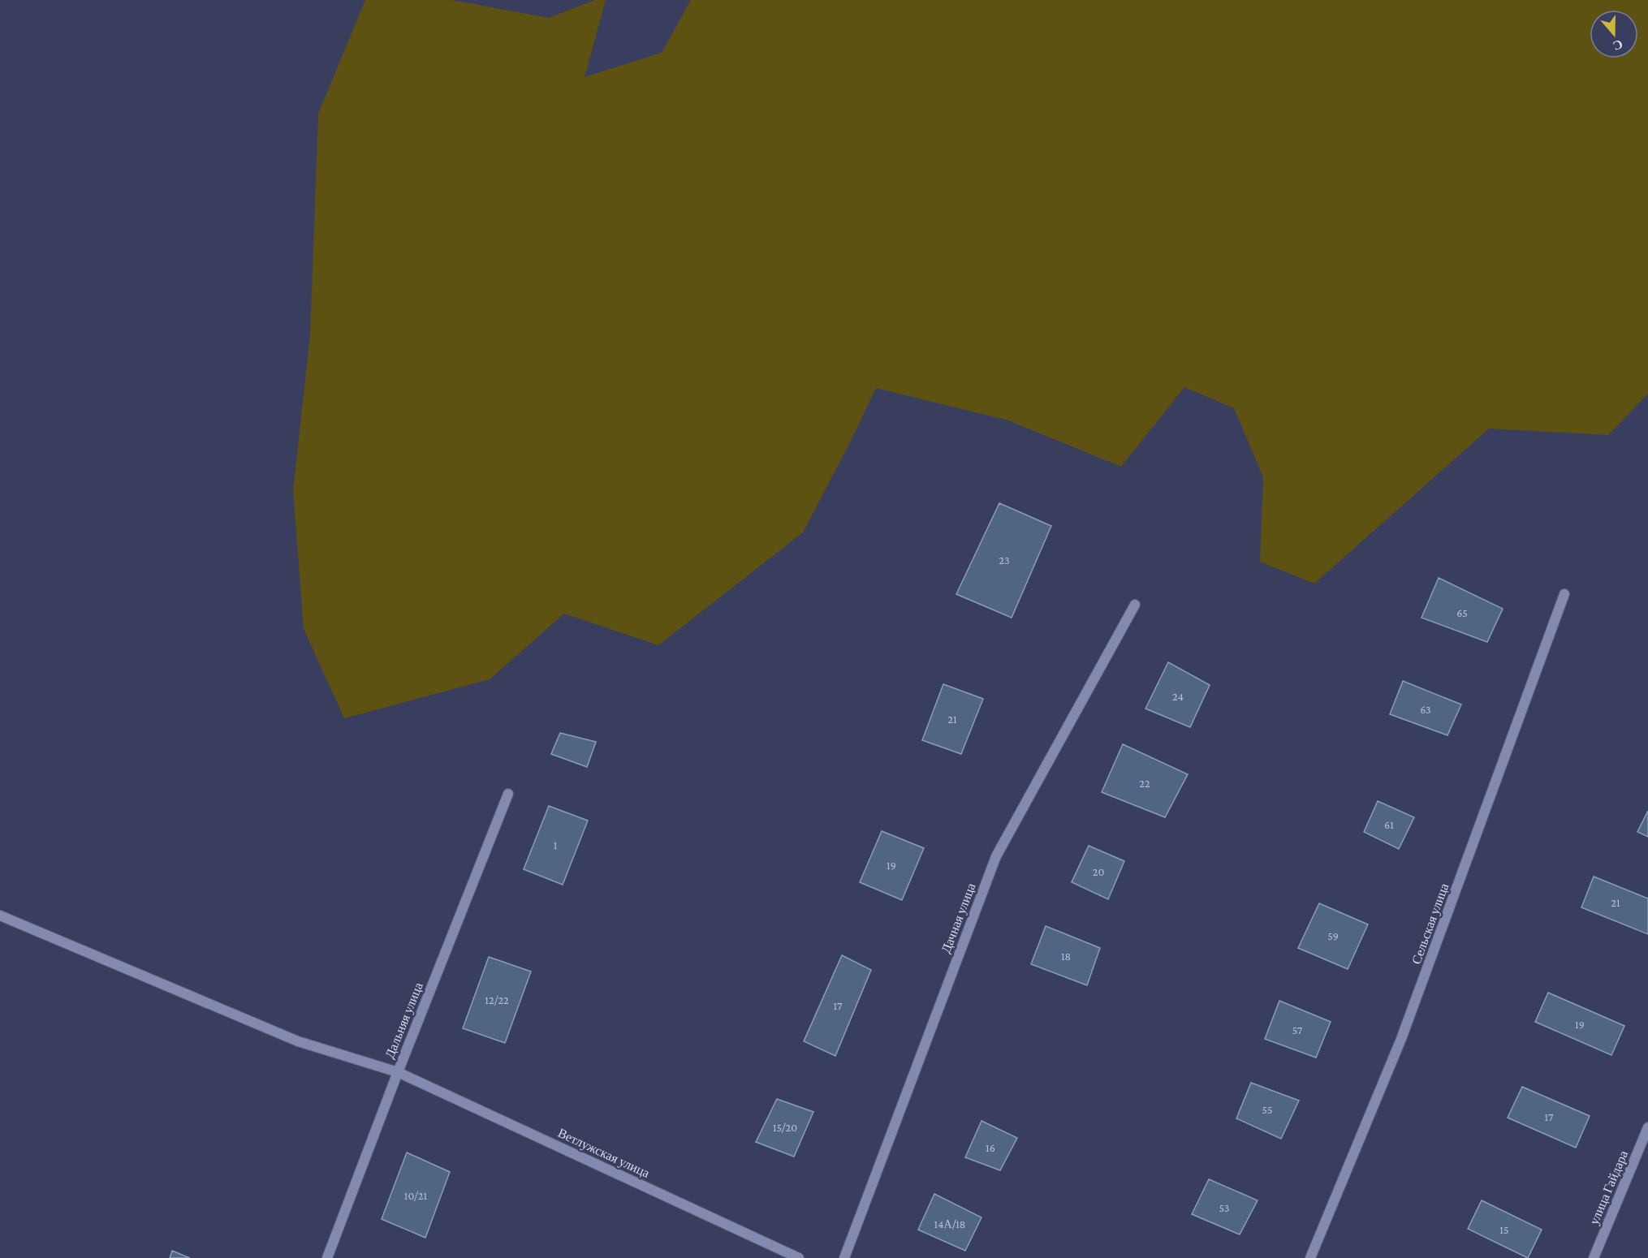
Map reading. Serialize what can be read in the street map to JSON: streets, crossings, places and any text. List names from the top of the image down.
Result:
{
  "streets": {
    "street": [
      "Дачная улица",
      "Сельская улица",
      "Дальняя улица",
      "Ветлужская улица",
      "улица Гайдара"
    ]
  },
  "crossings": [
    ["Дальняя улица", "Ветлужская улица"]
  ],
  "house_numbers": [
    "23",
    "65",
    "24",
    "63",
    "21",
    "22",
    "61",
    "1",
    "19",
    "20",
    "21",
    "59",
    "18",
    "12/22",
    "17",
    "19",
    "57",
    "55",
    "17",
    "15/20",
    "16",
    "10/21",
    "53",
    "14А/18",
    "15"
  ],
  "north": "bottom"
}
